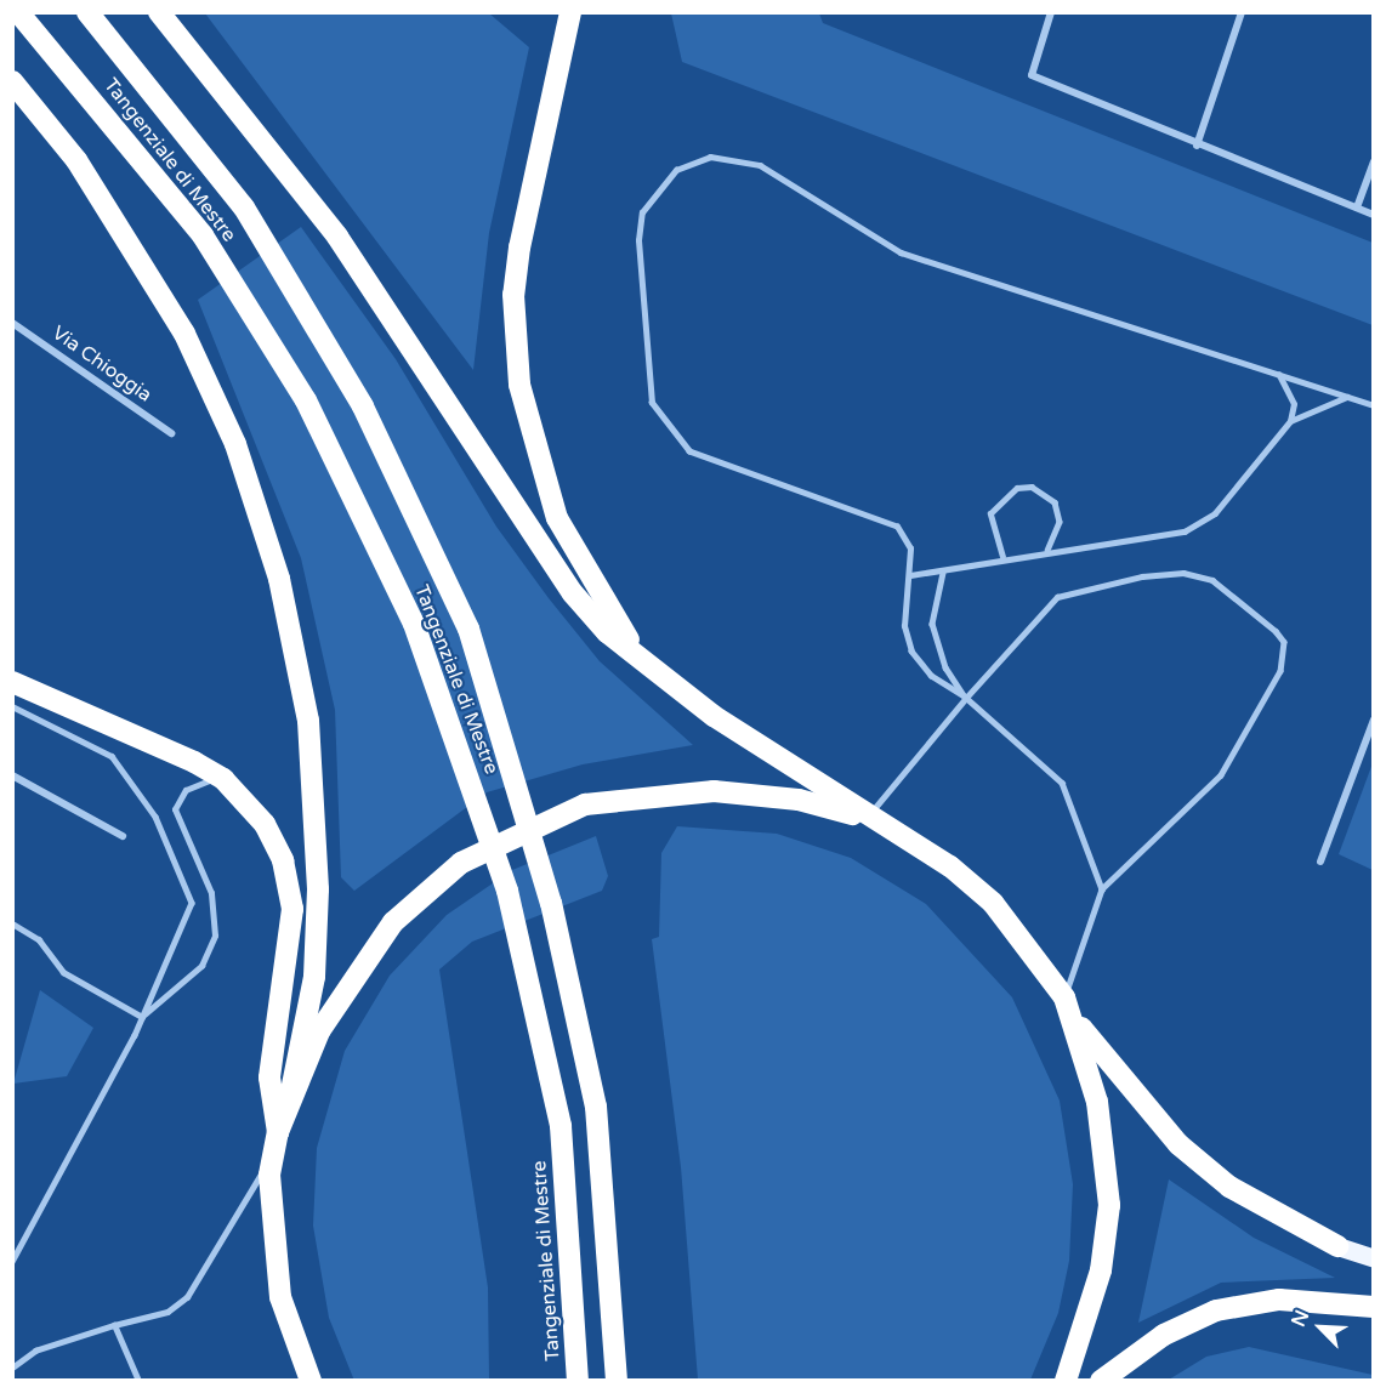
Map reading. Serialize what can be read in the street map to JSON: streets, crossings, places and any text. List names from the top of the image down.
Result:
{
  "streets": {
    "highway": ["Tangenziale di Mestre"],
    "street": ["Via Chioggia"]
  },
  "north": "top left"
}
